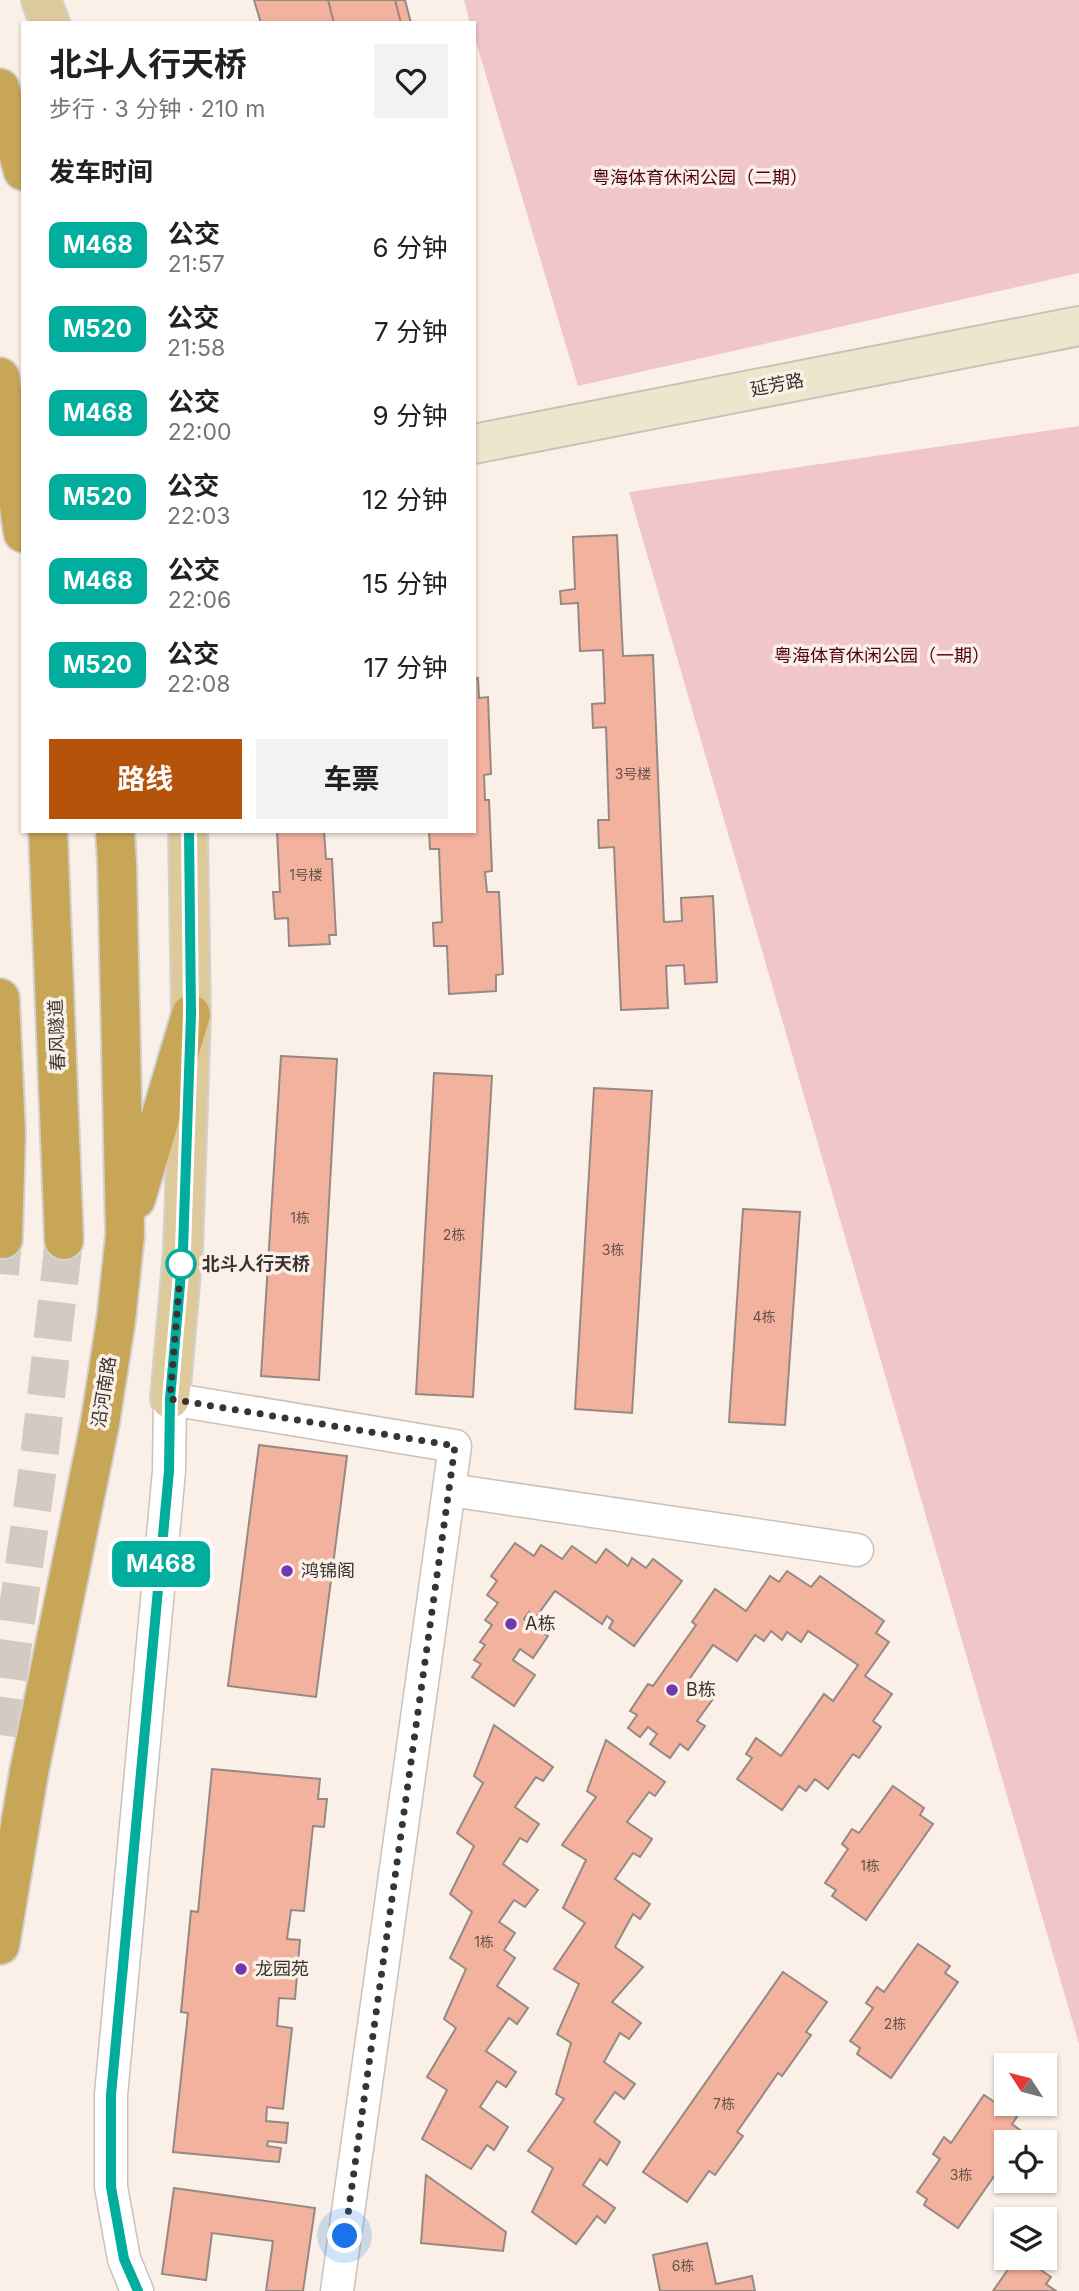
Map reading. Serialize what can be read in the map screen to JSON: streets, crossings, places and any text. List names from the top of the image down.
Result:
{
  "streets": {
    "highway": ["春风隧道", "沿河南路"],
    "main road": ["延芳路"]
  },
  "parks": ["粤海体育休闲公园（二期）", "粤海体育休闲公园（一期）"],
  "places": [
    "北斗人行天桥",
    "鸿锦阁",
    "A栋",
    "B栋",
    "龙园苑"
  ],
  "lines": ["bus line M468"],
  "house_numbers": [
    "3号楼",
    "1号楼",
    "1栋",
    "2栋",
    "3栋",
    "4栋",
    "1栋",
    "1栋",
    "2栋",
    "7栋",
    "3栋",
    "6栋"
  ],
  "north": "top left",
  "page": {
    "on_map": "M468",
    "heading": [
      ["北斗人行天桥", "步行 · 3 分钟 · 210 m"],
      "发车时间"
    ],
    "list": [
      {
        "mark": "M468",
        "name": "公交",
        "note": "21:57",
        "value": "6 分钟"
      },
      {
        "mark": "M520",
        "name": "公交",
        "note": "21:58",
        "value": "7 分钟"
      },
      {
        "mark": "M468",
        "name": "公交",
        "note": "22:00",
        "value": "9 分钟"
      },
      {
        "mark": "M520",
        "name": "公交",
        "note": "22:03",
        "value": "12 分钟"
      },
      {
        "mark": "M468",
        "name": "公交",
        "note": "22:06",
        "value": "15 分钟"
      },
      {
        "mark": "M520",
        "name": "公交",
        "note": "22:08",
        "value": "17 分钟"
      }
    ],
    "buttons": ["路线", "车票"]
  }
}
